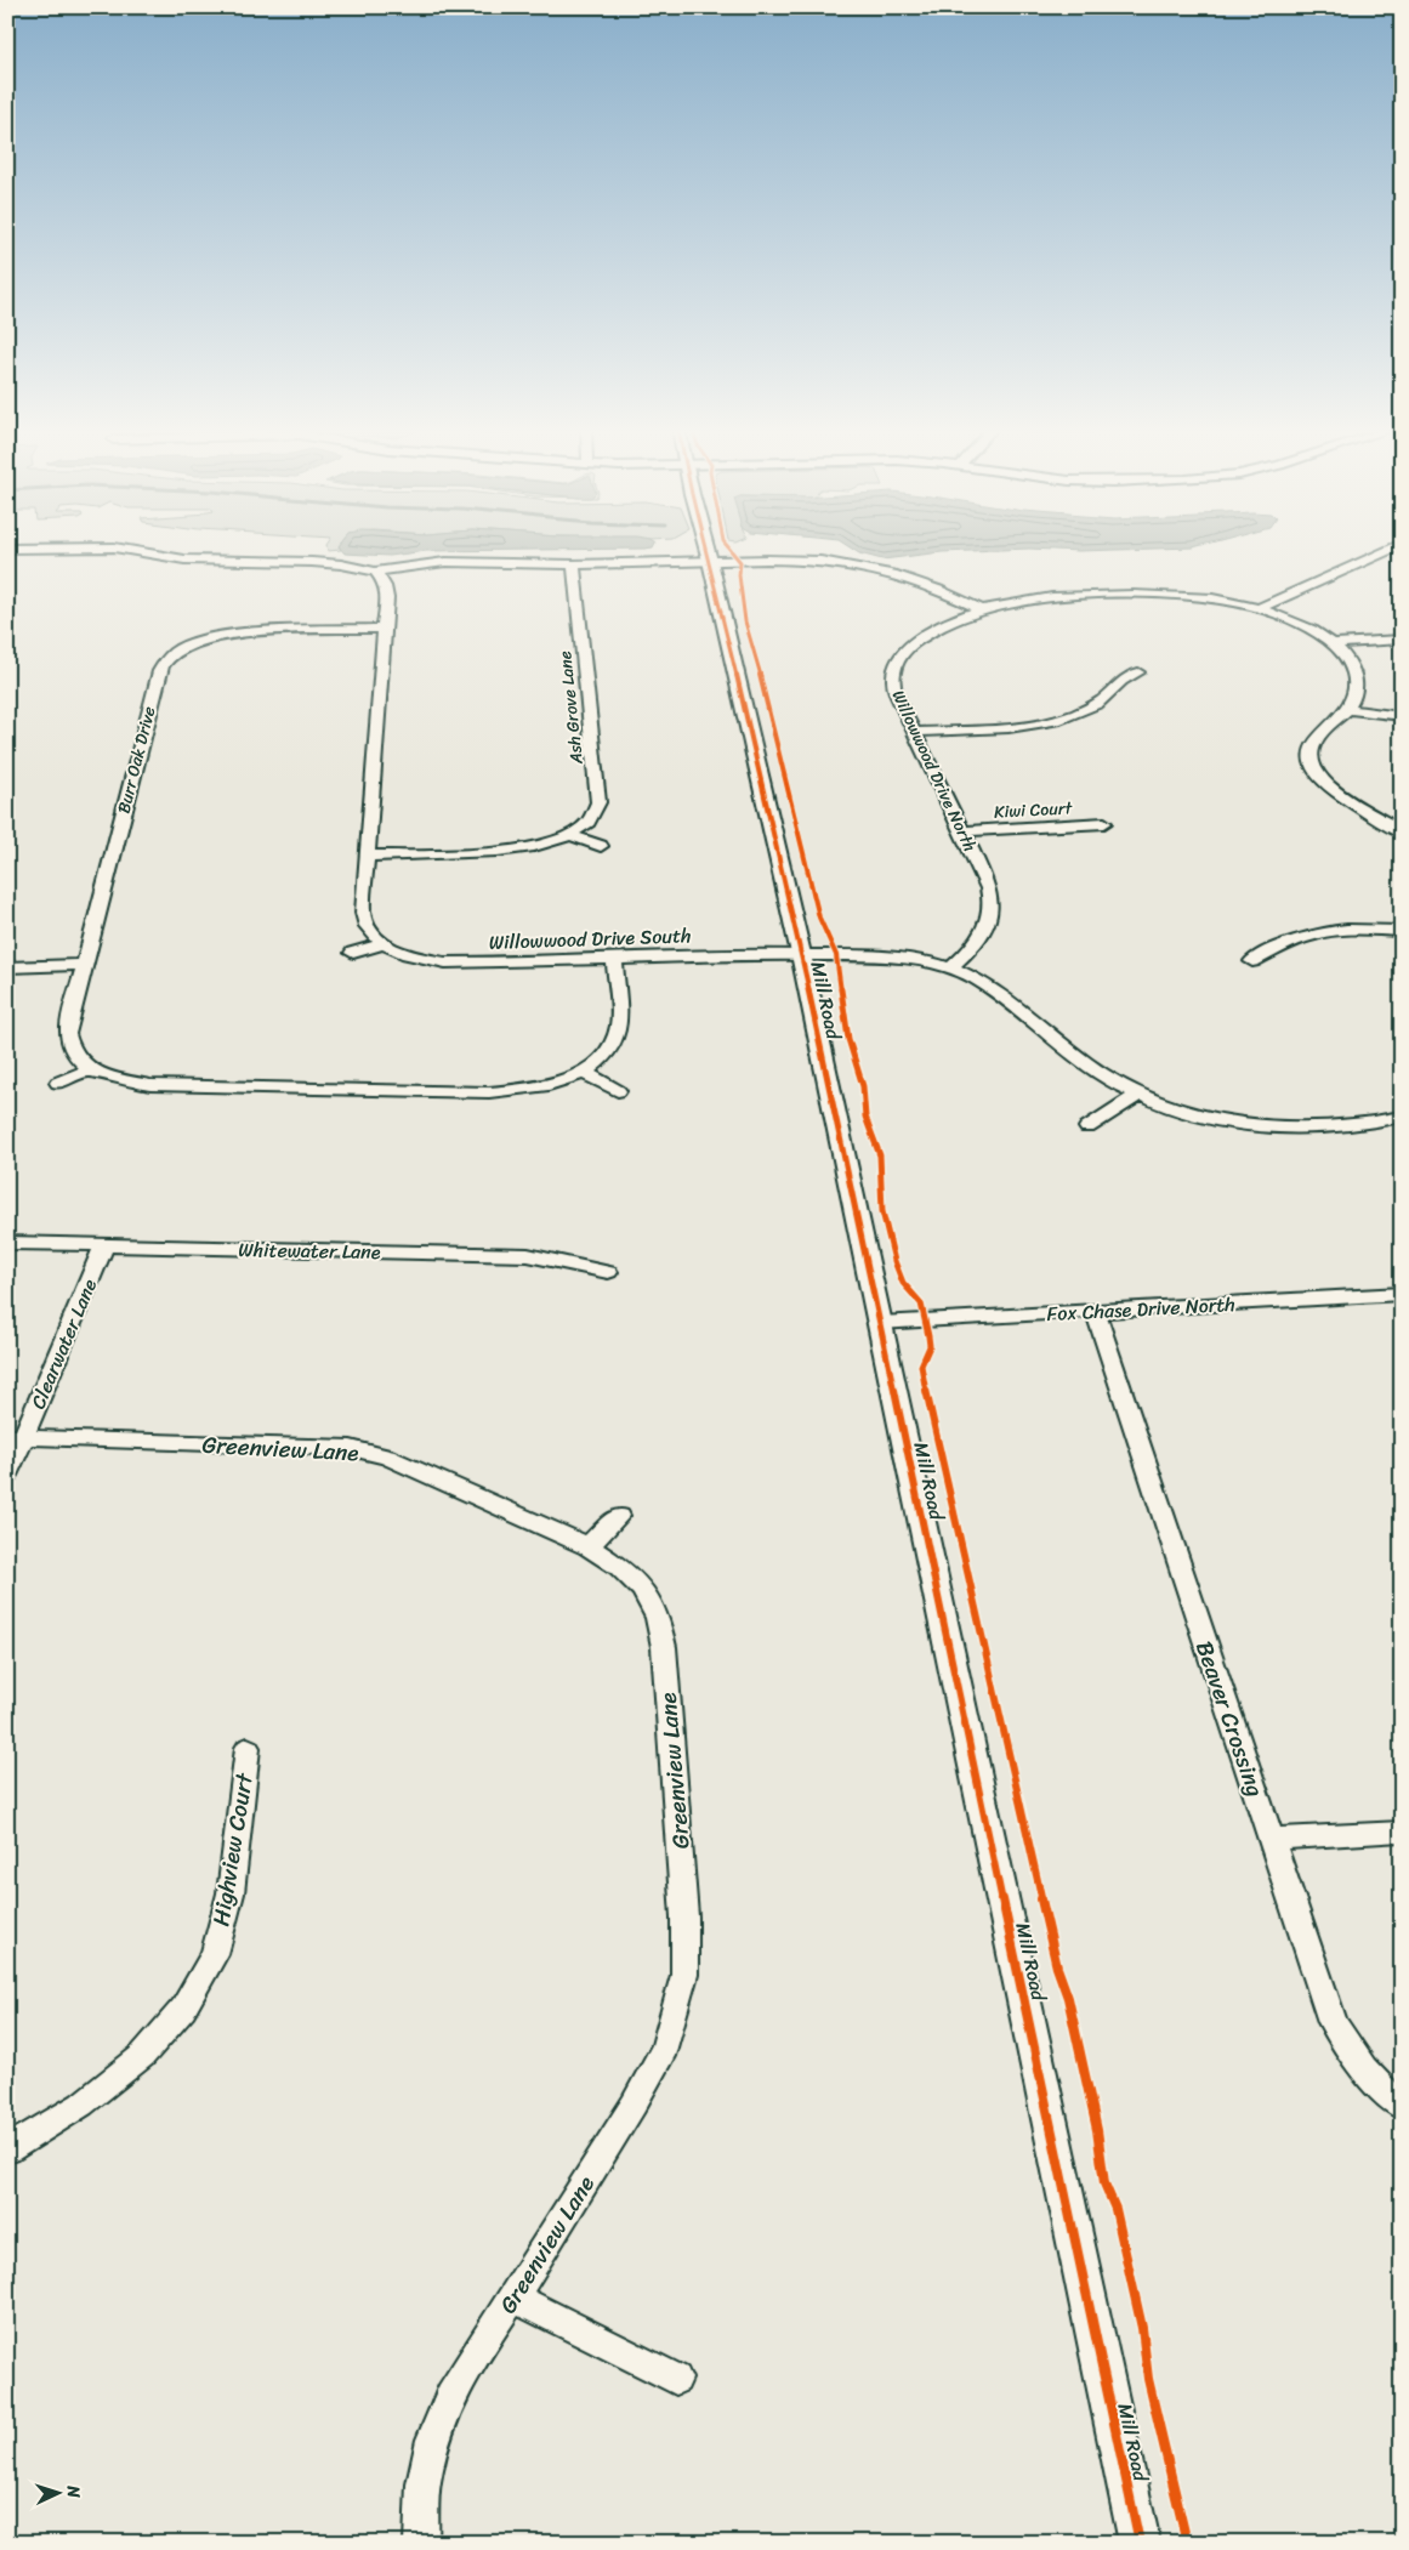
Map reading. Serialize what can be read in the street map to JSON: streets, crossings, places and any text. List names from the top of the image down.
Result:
{
  "streets": {
    "street": [
      "Ash Grove Lane",
      "Burr Oak Drive",
      "Willowwood Drive North",
      "Kiwi Court",
      "Willowwood Drive South",
      "Mill Road",
      "Whitewater Lane",
      "Fox Chase Drive North",
      "Clearwater Lane",
      "Greenview Lane",
      "Beaver Crossing",
      "Highview Court"
    ]
  },
  "crossings": [
    ["Burr Oak Drive", "Willowwood Drive South"],
    ["Willowwood Drive North", "Kiwi Court"],
    ["Willowwood Drive South", "Mill Road"],
    ["Mill Road", "Fox Chase Drive North"],
    ["Whitewater Lane", "Clearwater Lane"],
    ["Fox Chase Drive North", "Beaver Crossing"],
    ["Clearwater Lane", "Greenview Lane"]
  ],
  "north": "right"
}
